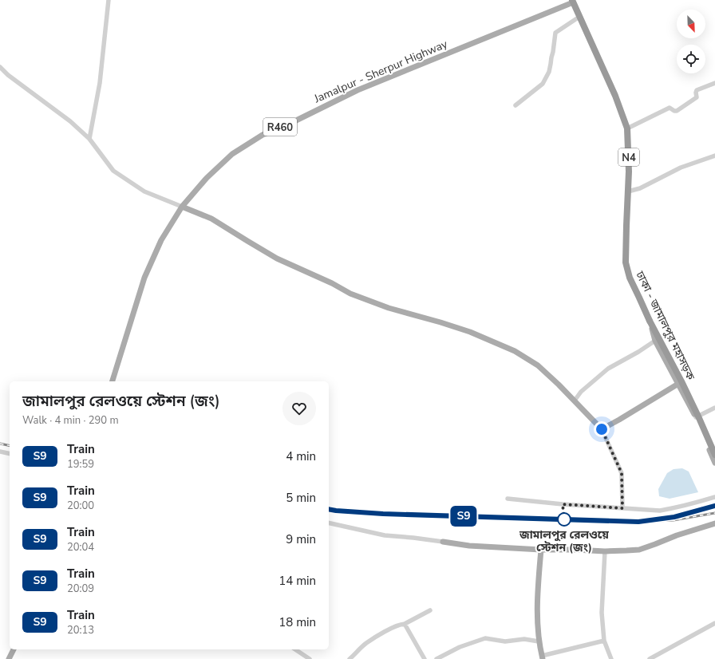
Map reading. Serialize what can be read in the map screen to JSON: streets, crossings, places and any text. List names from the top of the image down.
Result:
{
  "streets": {
    "highway": ["N4", "ঢাকা - জামালপুর মহাসড়ক"],
    "main road": ["Jamalpur - Sherpur Highway", "R460"]
  },
  "crossings": [
    ["Jamalpur - Sherpur Highway", "ঢাকা - জামালপুর মহাসড়ক"]
  ],
  "places": ["জামালপুর রেলওয়ে স্টেশন (জং)"],
  "north": "bottom right",
  "page": {
    "on_map": "S9",
    "heading": ["জামালপুর রেলওয়ে স্টেশন (জং)", "Walk · 4 min · 290 m"],
    "list": [
      {
        "mark": "S9",
        "name": "Train",
        "note": "19:59",
        "value": "4 min"
      },
      {
        "mark": "S9",
        "name": "Train",
        "note": "20:00",
        "value": "5 min"
      },
      {
        "mark": "S9",
        "name": "Train",
        "note": "20:04",
        "value": "9 min"
      },
      {
        "mark": "S9",
        "name": "Train",
        "note": "20:09",
        "value": "14 min"
      },
      {
        "mark": "S9",
        "name": "Train",
        "note": "20:13",
        "value": "18 min"
      }
    ]
  }
}
